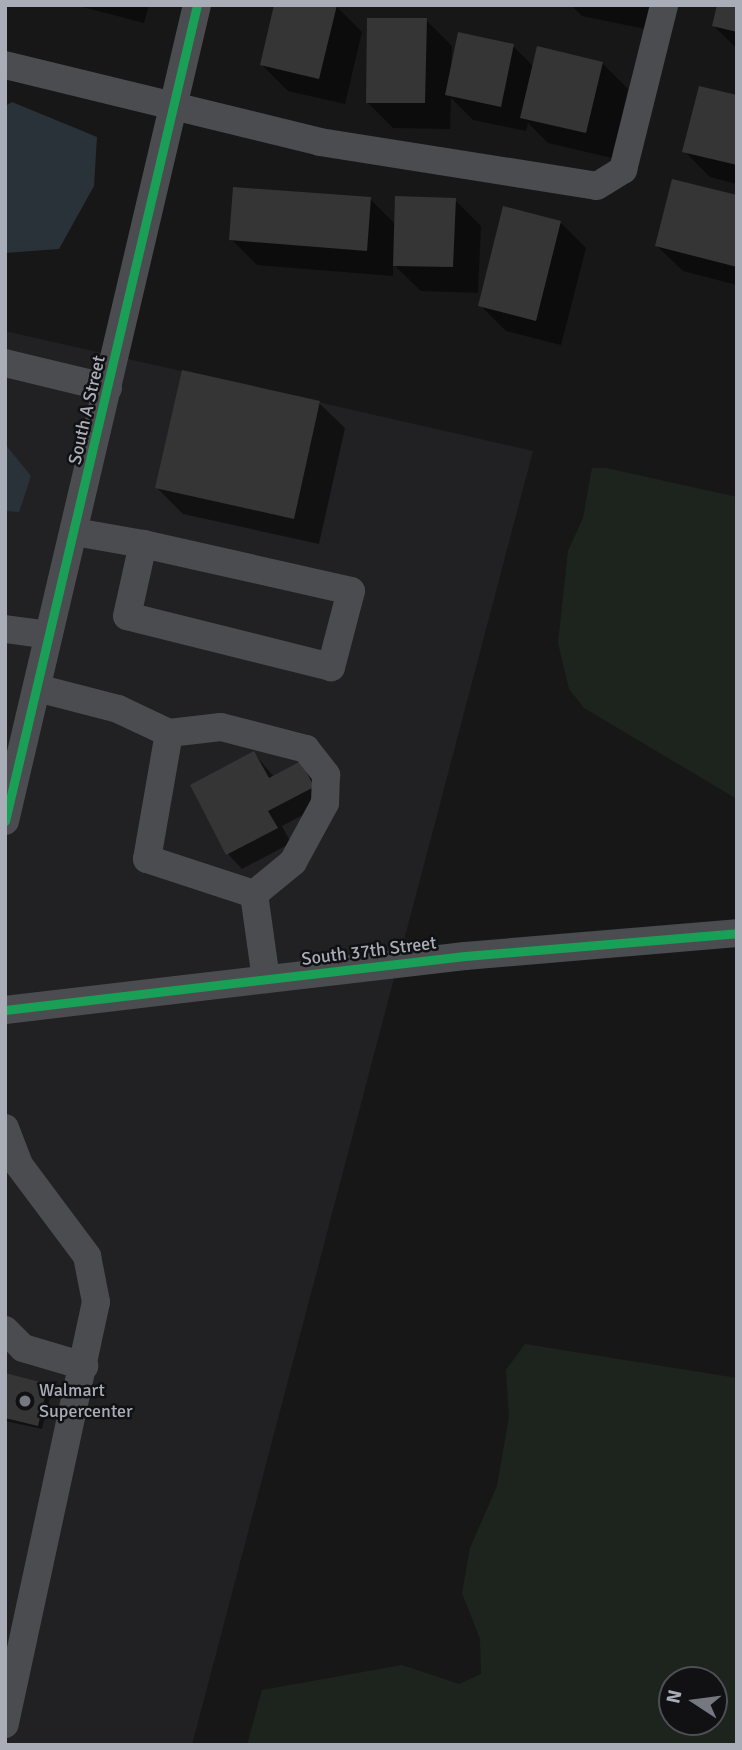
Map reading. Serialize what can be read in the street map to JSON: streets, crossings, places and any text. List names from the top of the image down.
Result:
{
  "streets": {
    "street": ["South A Street", "South 37th Street"]
  },
  "places": ["Walmart Supercenter"],
  "north": "left"
}
